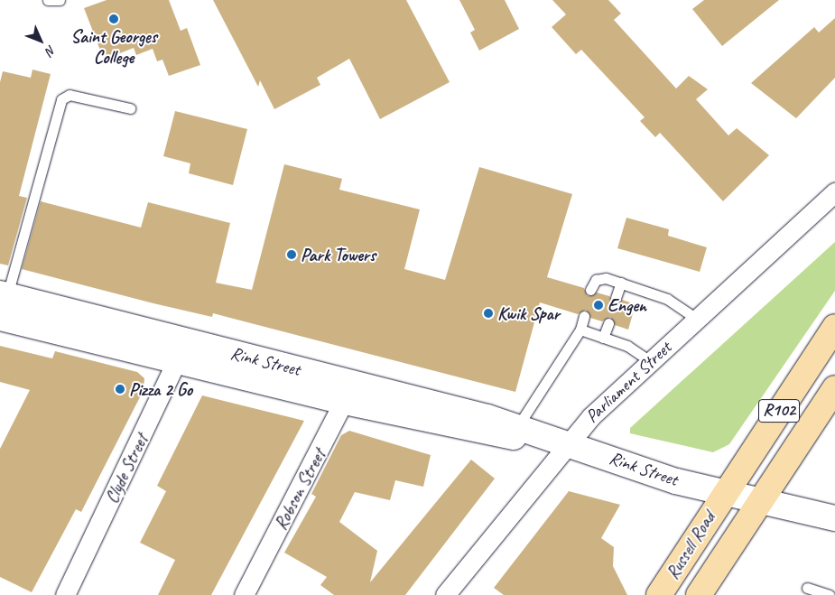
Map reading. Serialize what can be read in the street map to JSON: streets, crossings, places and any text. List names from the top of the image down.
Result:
{
  "streets": {
    "main road": ["R102", "Russell Road"],
    "street": [
      "Rink Street",
      "Parliament Street",
      "Clyde Street",
      "Robson Street"
    ]
  },
  "crossings": [
    ["Rink Street", "Parliament Street"],
    ["Rink Street", "R102"],
    ["Rink Street", "Clyde Street"],
    ["Rink Street", "Robson Street"],
    ["Rink Street", "Russell Road"],
    ["R102", "Russell Road"]
  ],
  "places": [
    "Saint Georges College",
    "Park Towers",
    "Engen",
    "Kwik Spar",
    "Pizza 2 Go"
  ],
  "north": "bottom right"
}
